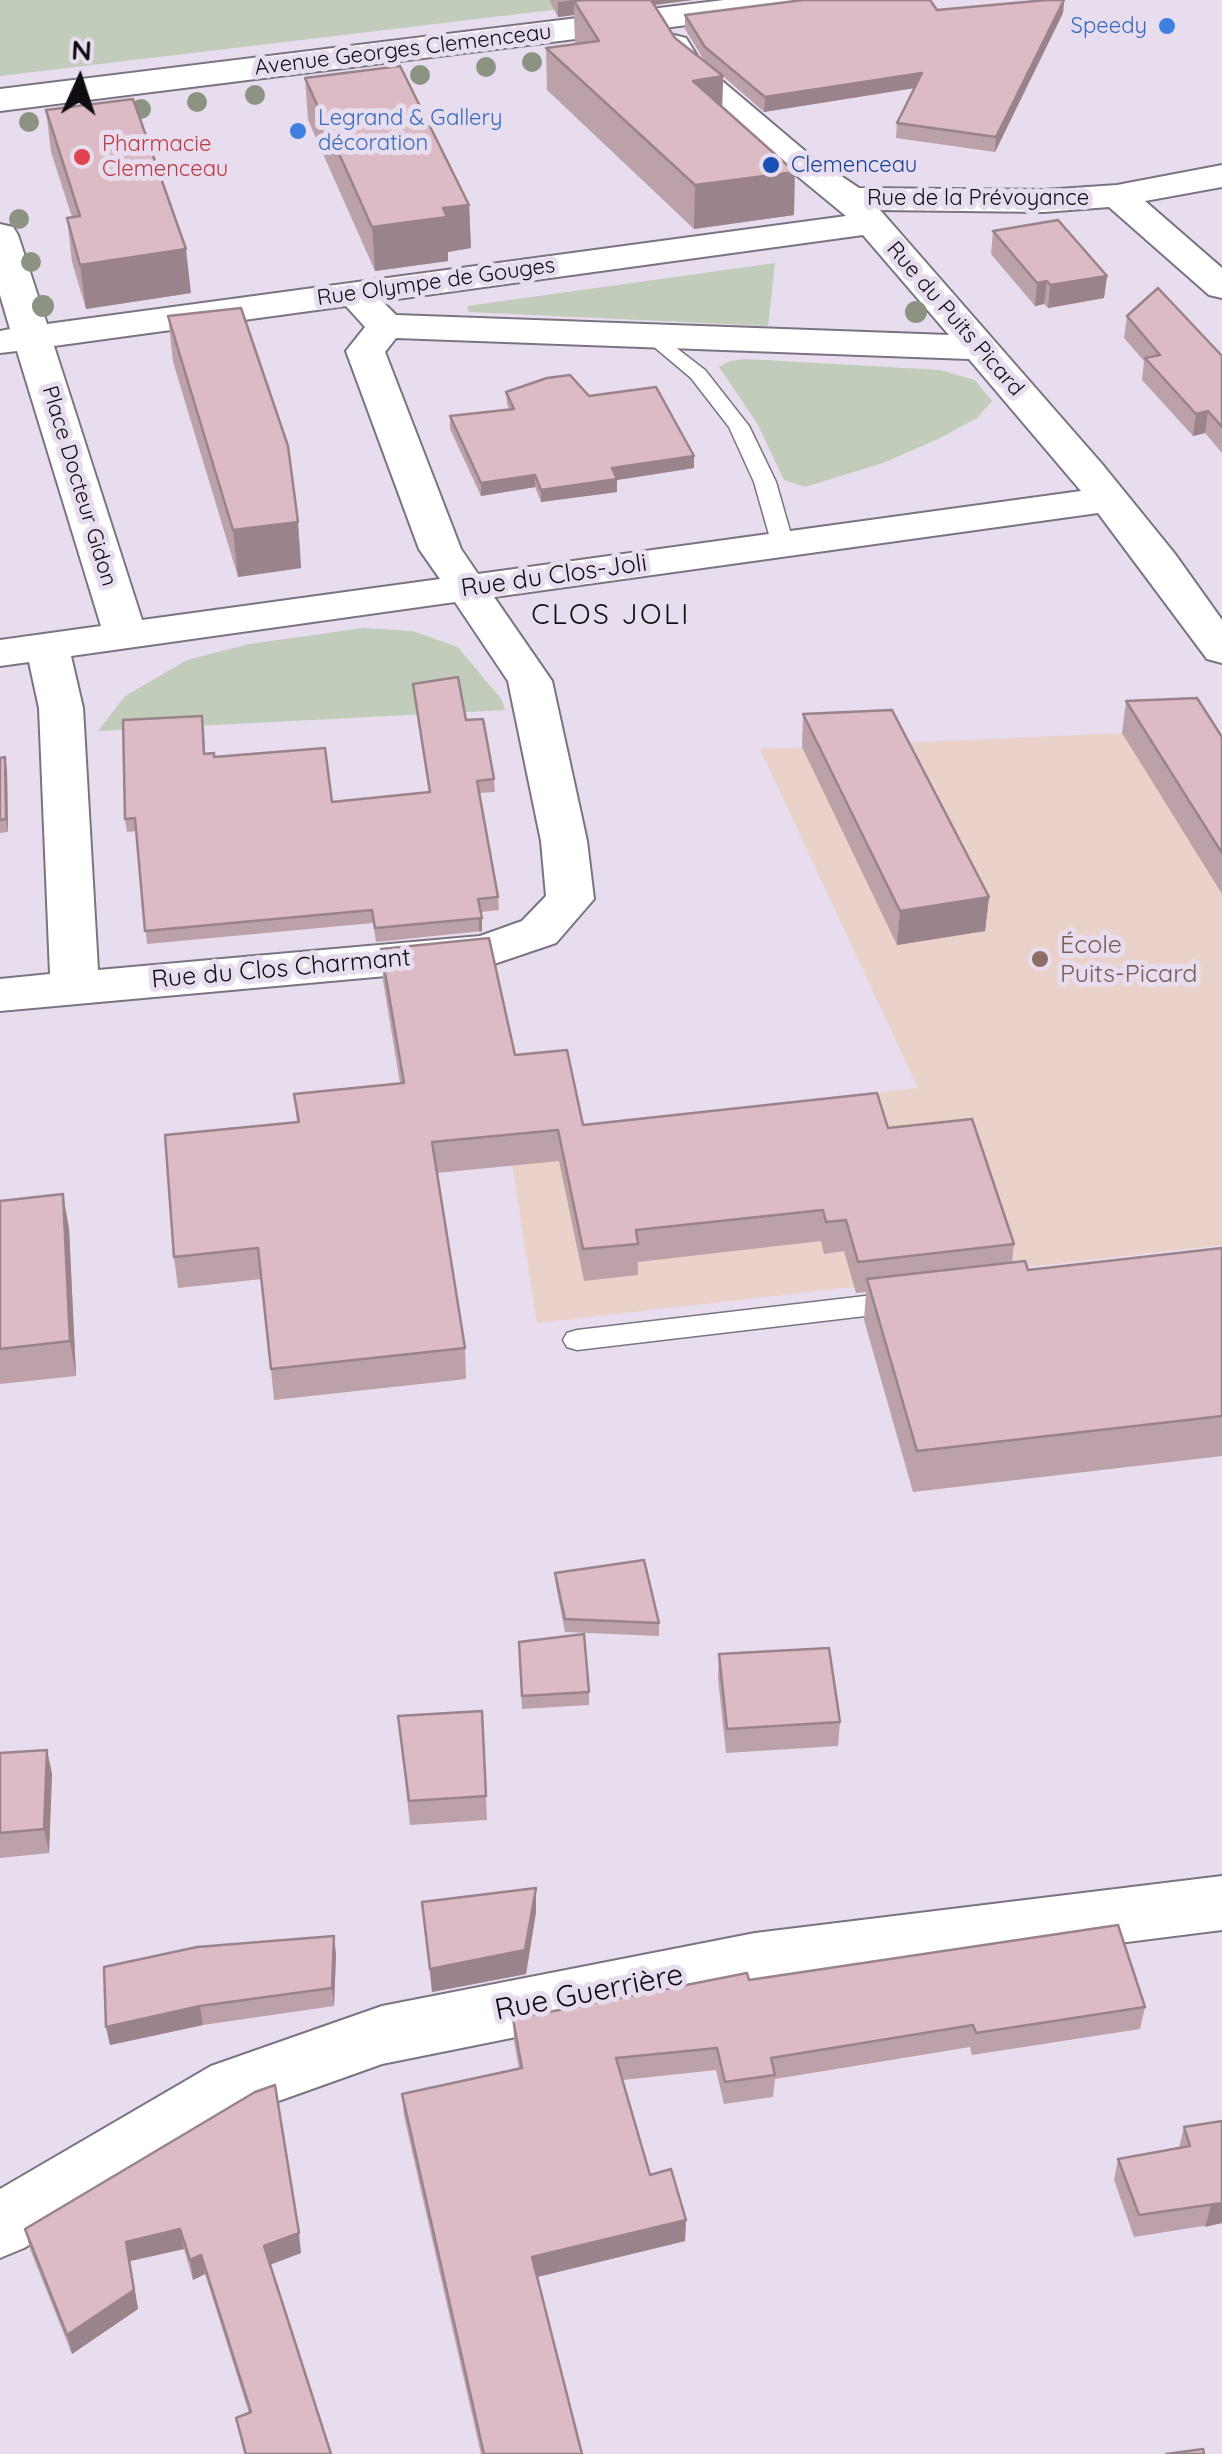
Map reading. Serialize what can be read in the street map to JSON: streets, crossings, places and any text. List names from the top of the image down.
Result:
{
  "streets": {
    "main road": ["Avenue Georges Clemenceau"],
    "street": [
      "Rue de la Prévoyance",
      "Rue Olympe de Gouges",
      "Rue du Puits Picard",
      "Place Docteur Gidon",
      "Rue du Clos-Joli",
      "Rue du Clos Charmant",
      "Rue Guerrière"
    ]
  },
  "crossings": [
    ["Avenue Georges Clemenceau", "Rue du Puits Picard"],
    ["Rue de la Prévoyance", "Rue Olympe de Gouges"],
    ["Rue de la Prévoyance", "Rue du Puits Picard"],
    ["Rue Olympe de Gouges", "Rue du Puits Picard"],
    ["Rue Olympe de Gouges", "Place Docteur Gidon"],
    ["Rue du Puits Picard", "Rue du Clos-Joli"],
    ["Place Docteur Gidon", "Rue du Clos-Joli"],
    ["Rue du Clos-Joli", "Rue du Clos Charmant"]
  ],
  "districts": ["CLOS JOLI"],
  "places": [
    "Speedy",
    "Legrand & Gallery décoration",
    "Pharmacie Clemenceau",
    "Clemenceau",
    "École Puits-Picard"
  ],
  "north": "top"
}
